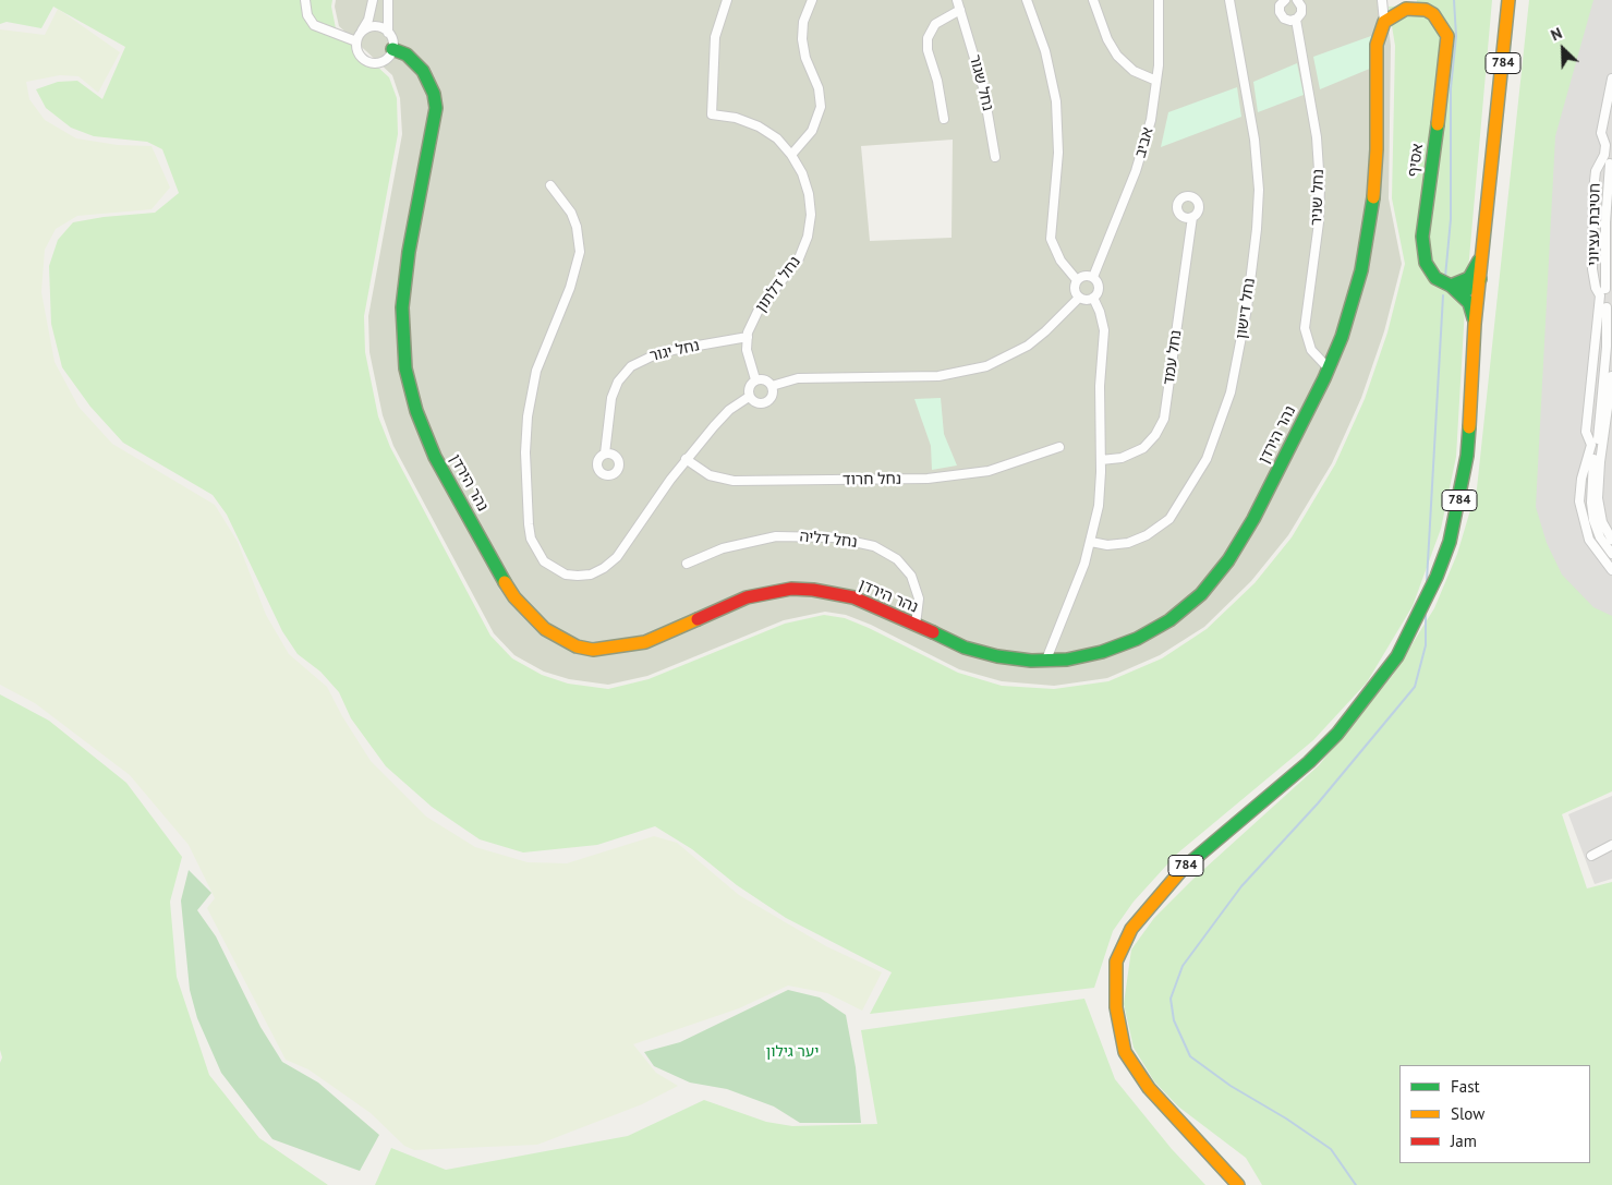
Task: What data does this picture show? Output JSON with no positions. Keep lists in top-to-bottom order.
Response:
{
  "streets": {
    "street": [
      "784",
      "נחל שגור",
      "אביב",
      "אסיף",
      "נחל שניר",
      "חטיבת עציוני",
      "נחל דלתון",
      "נחל דישון",
      "נחל יגור",
      "נחל עמד",
      "נהר הירדן",
      "נחל חרוד",
      "נחל דליה"
    ]
  },
  "crossings": [
    ["784", "אסיף"],
    ["אסיף", "נהר הירדן"],
    ["נחל שניר", "נהר הירדן"],
    ["נחל דלתון", "נחל יגור"],
    ["נהר הירדן", "נחל דליה"]
  ],
  "parks": ["יער גילון"],
  "legend": ["Fast", "Slow", "Jam"],
  "north": "top left"
}
